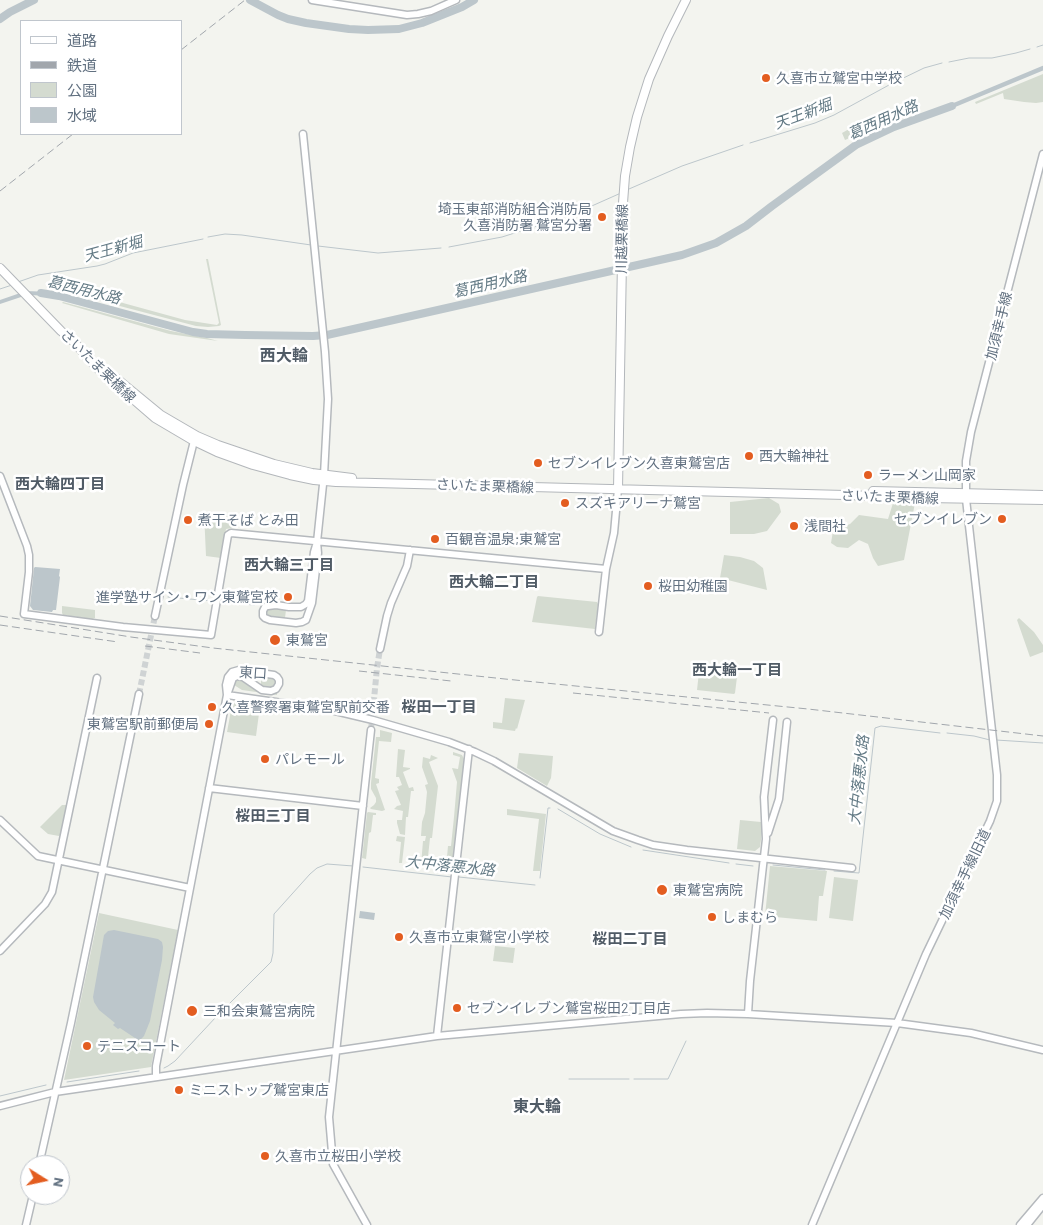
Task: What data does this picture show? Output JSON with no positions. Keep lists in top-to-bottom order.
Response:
{
  "streets": {
    "main road": ["川越栗橋線", "さいたま栗橋線"],
    "street": ["加須幸手線", "東口", "加須幸手線旧道"]
  },
  "crossings": [
    ["川越栗橋線", "さいたま栗橋線"],
    ["加須幸手線", "さいたま栗橋線"],
    ["加須幸手線", "加須幸手線旧道"],
    ["さいたま栗橋線", "加須幸手線旧道"]
  ],
  "districts": [
    "西大輪",
    "西大輪四丁目",
    "西大輪三丁目",
    "西大輪二丁目",
    "西大輪一丁目",
    "桜田一丁目",
    "桜田三丁目",
    "桜田二丁目",
    "東大輪"
  ],
  "water": ["天王新堀", "葛西用水路", "大中落悪水路"],
  "places": [
    "久喜市立鷲宮中学校",
    "埼玉東部消防組合消防局 久喜消防署 鷲宮分署",
    "西大輪神社",
    "セブンイレブン久喜東鷲宮店",
    "ラーメン山岡家",
    "スズキアリーナ鷲宮",
    "セブンイレブン",
    "煮干そば とみ田",
    "浅間社",
    "百観音温泉;東鷲宮",
    "桜田幼稚園",
    "進学塾サイン・ワン東鷲宮校",
    "東鷲宮",
    "久喜警察署東鷲宮駅前交番",
    "東鷲宮駅前郵便局",
    "パレモール",
    "東鷲宮病院",
    "しまむら",
    "久喜市立東鷲宮小学校",
    "セブンイレブン鷲宮桜田2丁目店",
    "三和会東鷲宮病院",
    "テニスコート",
    "ミニストップ鷲宮東店",
    "久喜市立桜田小学校"
  ],
  "legend": [
    "道路",
    "鉄道",
    "公園",
    "水域"
  ],
  "north": "right"
}
